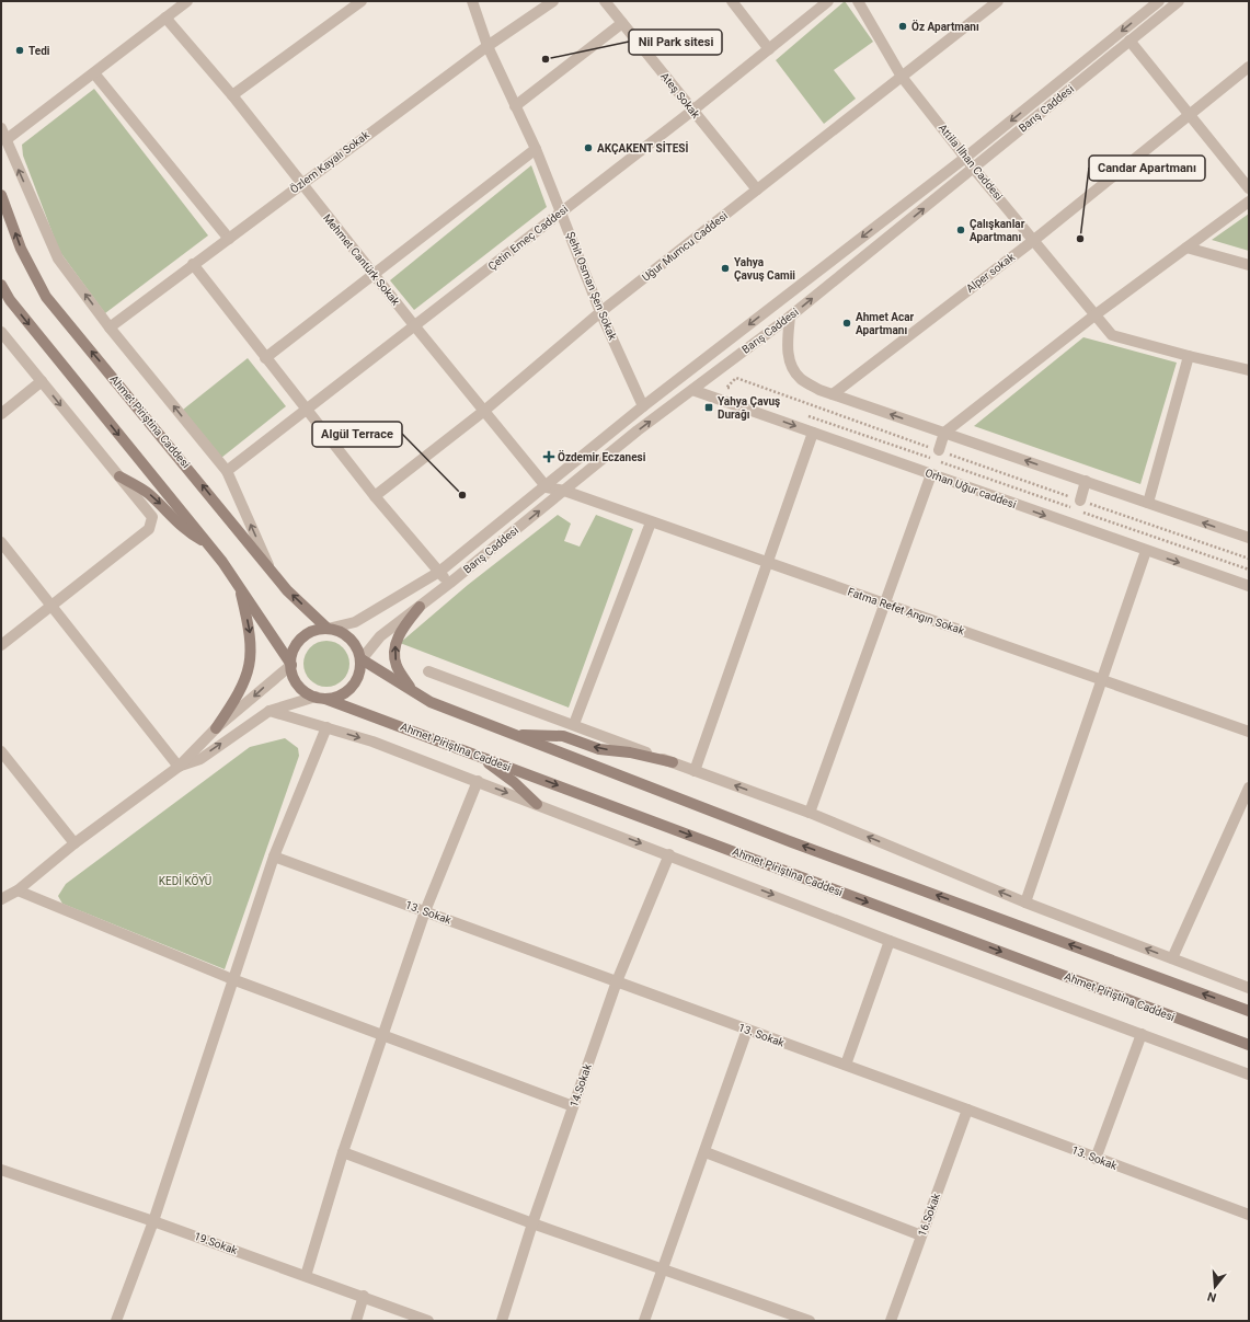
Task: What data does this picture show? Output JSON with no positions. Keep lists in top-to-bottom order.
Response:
{
  "streets": {
    "street": [
      "Ateş Sokak",
      "Barış Caddesi",
      "Özlem Kayalı Sokak",
      "Attila İlhan Caddesi",
      "Çetin Emeç Caddesi",
      "Uğur Mumcu Caddesi",
      "Mehmet Cantürk Sokak",
      "Alper sokak",
      "Şehit Osman Şen Sokak",
      "Ahmet Piriştina Caddesi",
      "Orhan Uğur caddesi",
      "Fatma Refet Angın Sokak",
      "13. Sokak",
      "14.Sokak",
      "16.Sokak",
      "19.Sokak"
    ]
  },
  "crossings": [
    ["Ateş Sokak", "Çetin Emeç Caddesi"],
    ["Ateş Sokak", "Uğur Mumcu Caddesi"],
    ["Barış Caddesi", "Attila İlhan Caddesi"],
    ["Barış Caddesi", "Mehmet Cantürk Sokak"],
    ["Barış Caddesi", "Şehit Osman Şen Sokak"],
    ["Barış Caddesi", "Ahmet Piriştina Caddesi"],
    ["Barış Caddesi", "Orhan Uğur caddesi"],
    ["Barış Caddesi", "Fatma Refet Angın Sokak"],
    ["Özlem Kayalı Sokak", "Mehmet Cantürk Sokak"],
    ["Özlem Kayalı Sokak", "Şehit Osman Şen Sokak"],
    ["Attila İlhan Caddesi", "Uğur Mumcu Caddesi"],
    ["Attila İlhan Caddesi", "Alper sokak"],
    ["Çetin Emeç Caddesi", "Mehmet Cantürk Sokak"],
    ["Çetin Emeç Caddesi", "Şehit Osman Şen Sokak"],
    ["Uğur Mumcu Caddesi", "Mehmet Cantürk Sokak"],
    ["Uğur Mumcu Caddesi", "Şehit Osman Şen Sokak"],
    ["13. Sokak", "14.Sokak"],
    ["13. Sokak", "16.Sokak"]
  ],
  "parks": ["KEDİ KÖYÜ"],
  "places": {
    "other": [
      "Öz Apartmanı",
      "Tedi",
      "Nil Park sitesi",
      "AKÇAKENT SİTESİ",
      "Çalışkanlar Apartmanı",
      "Candar Apartmanı",
      "Yahya Çavuş Camii",
      "Ahmet Acar Apartmanı",
      "Algül Terrace"
    ],
    "transit": ["Yahya Çavuş Durağı"],
    "health": ["Özdemir Eczanesi"]
  },
  "north": "bottom"
}
